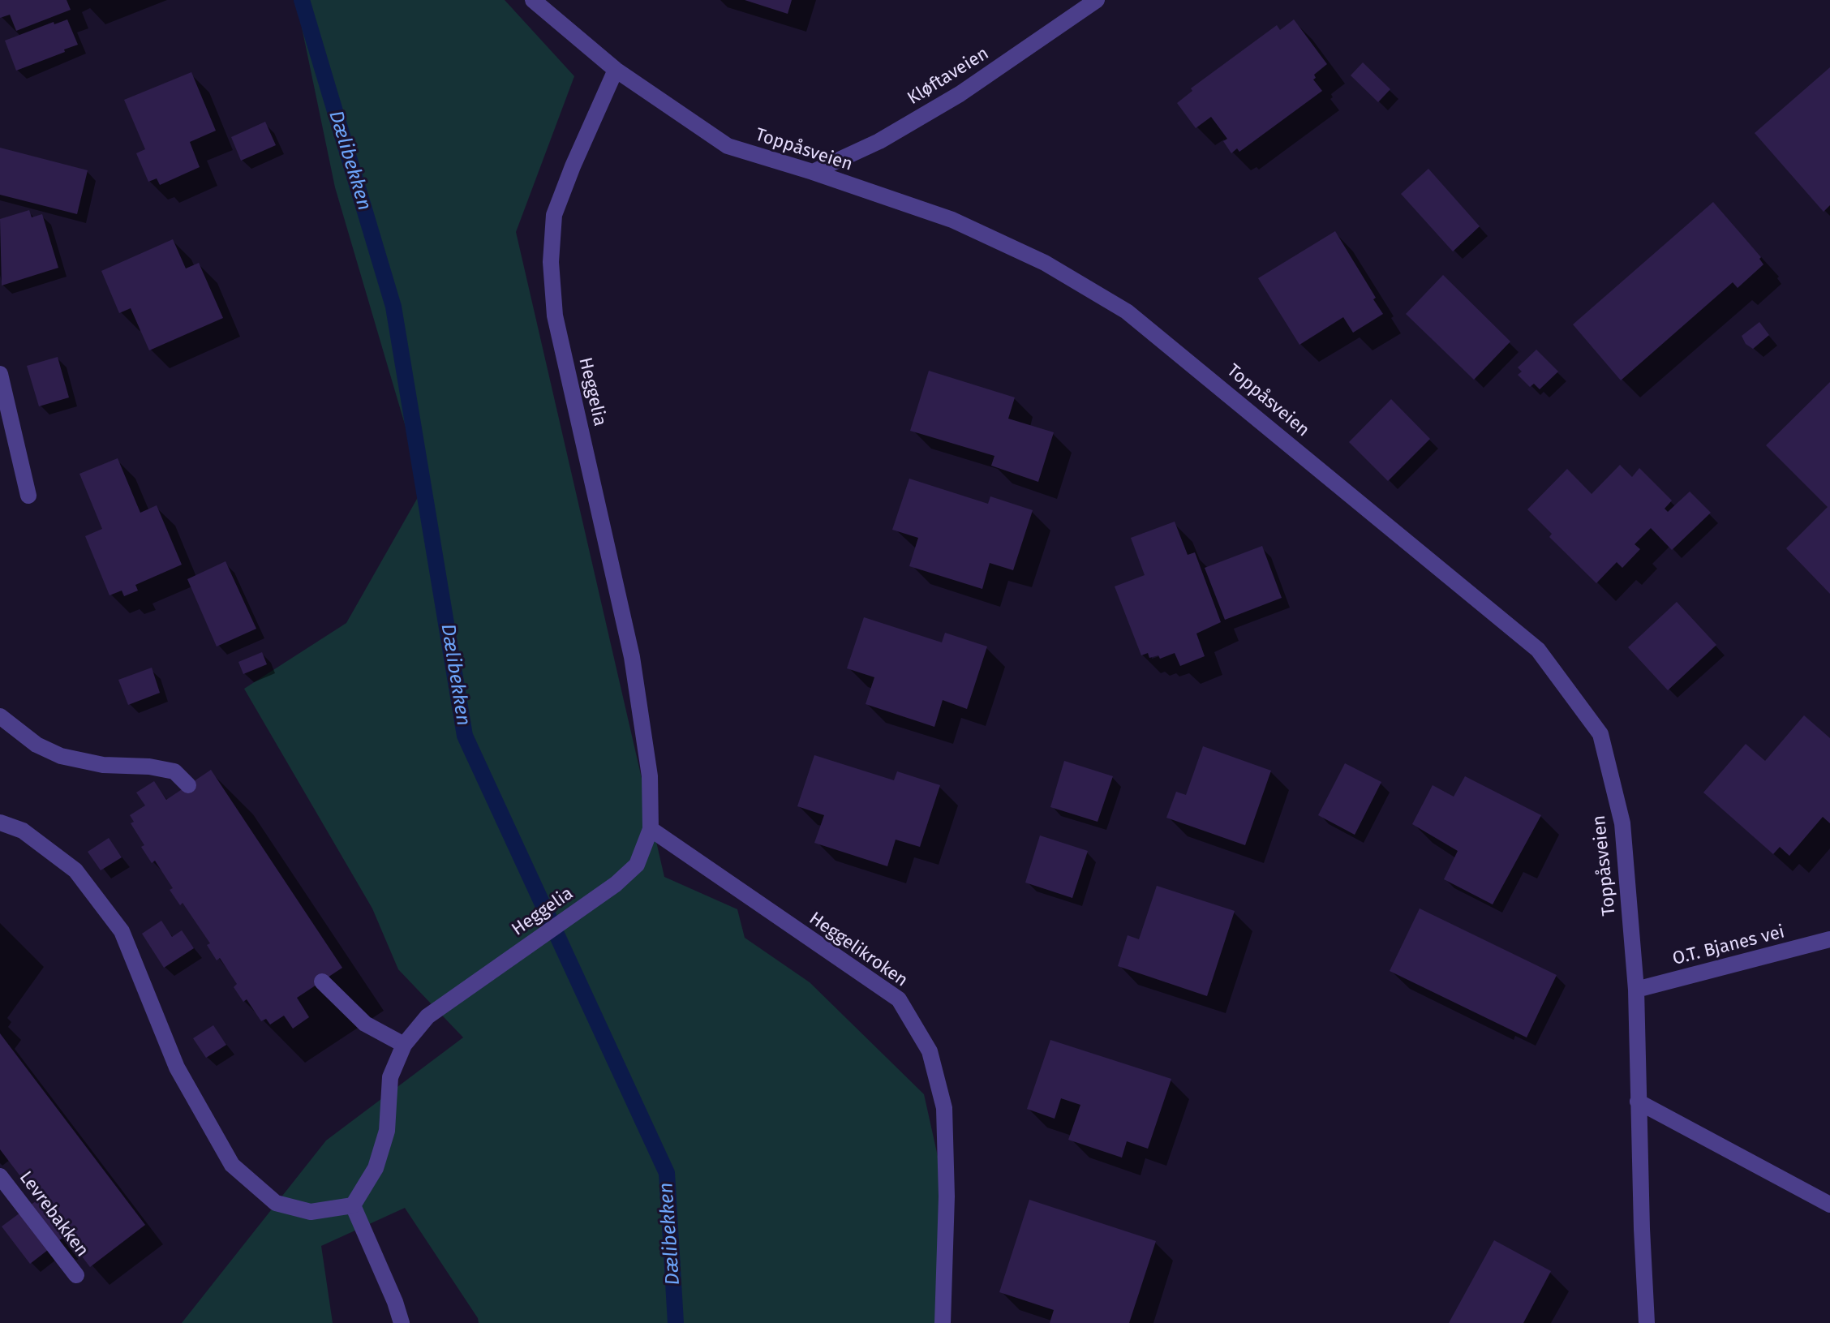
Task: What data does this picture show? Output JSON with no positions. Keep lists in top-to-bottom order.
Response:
{
  "streets": {
    "street": [
      "Kløftaveien",
      "Toppåsveien",
      "Heggelia",
      "O.T. Bjanes vei",
      "Heggelikroken",
      "Levrebakken"
    ]
  },
  "crossings": [
    ["Kløftaveien", "Toppåsveien"],
    ["Toppåsveien", "Heggelia"],
    ["Toppåsveien", "O.T. Bjanes vei"],
    ["Heggelia", "Heggelikroken"]
  ],
  "water": ["Dælibekken"]
}
